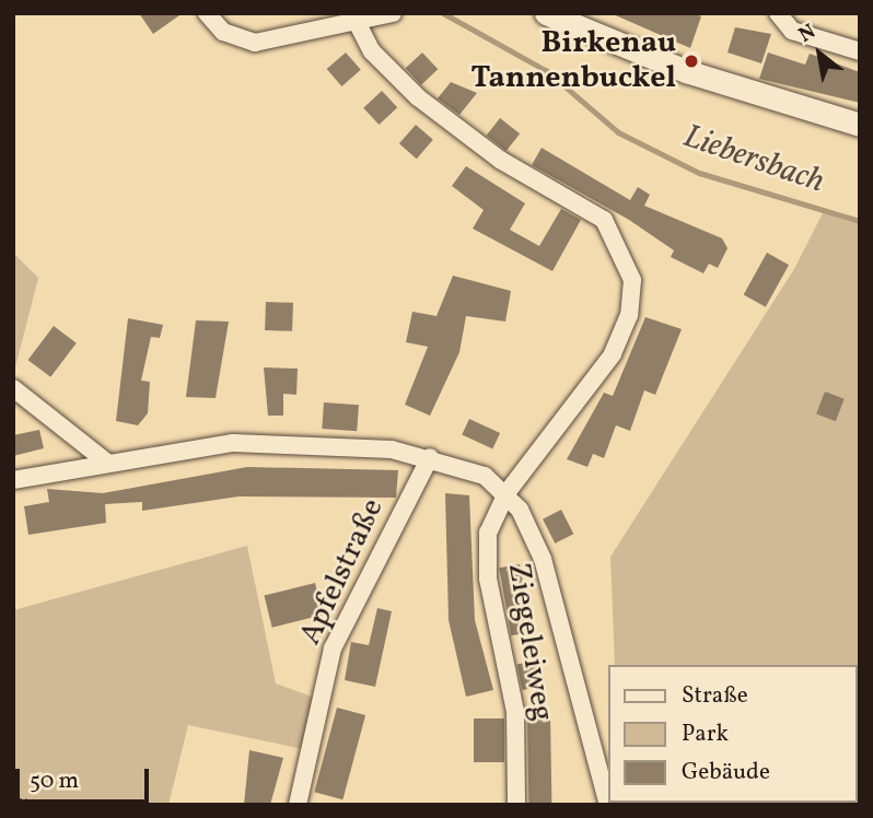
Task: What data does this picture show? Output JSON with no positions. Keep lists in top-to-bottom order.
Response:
{
  "streets": {
    "street": ["Apfelstraße", "Ziegeleiweg"]
  },
  "water": ["Liebersbach"],
  "places": ["Birkenau Tannenbuckel"],
  "legend": ["Straße", "Park", "Gebäude"],
  "scale_bar": "50 m",
  "north": "top left"
}
